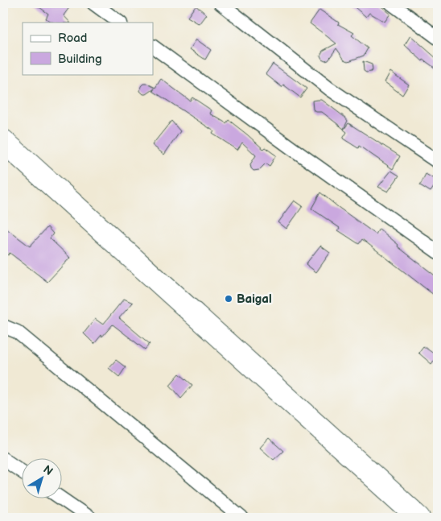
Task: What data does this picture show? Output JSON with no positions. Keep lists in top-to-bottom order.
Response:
{
  "places": ["Baigal"],
  "legend": ["Road", "Building"],
  "north": "top right"
}
